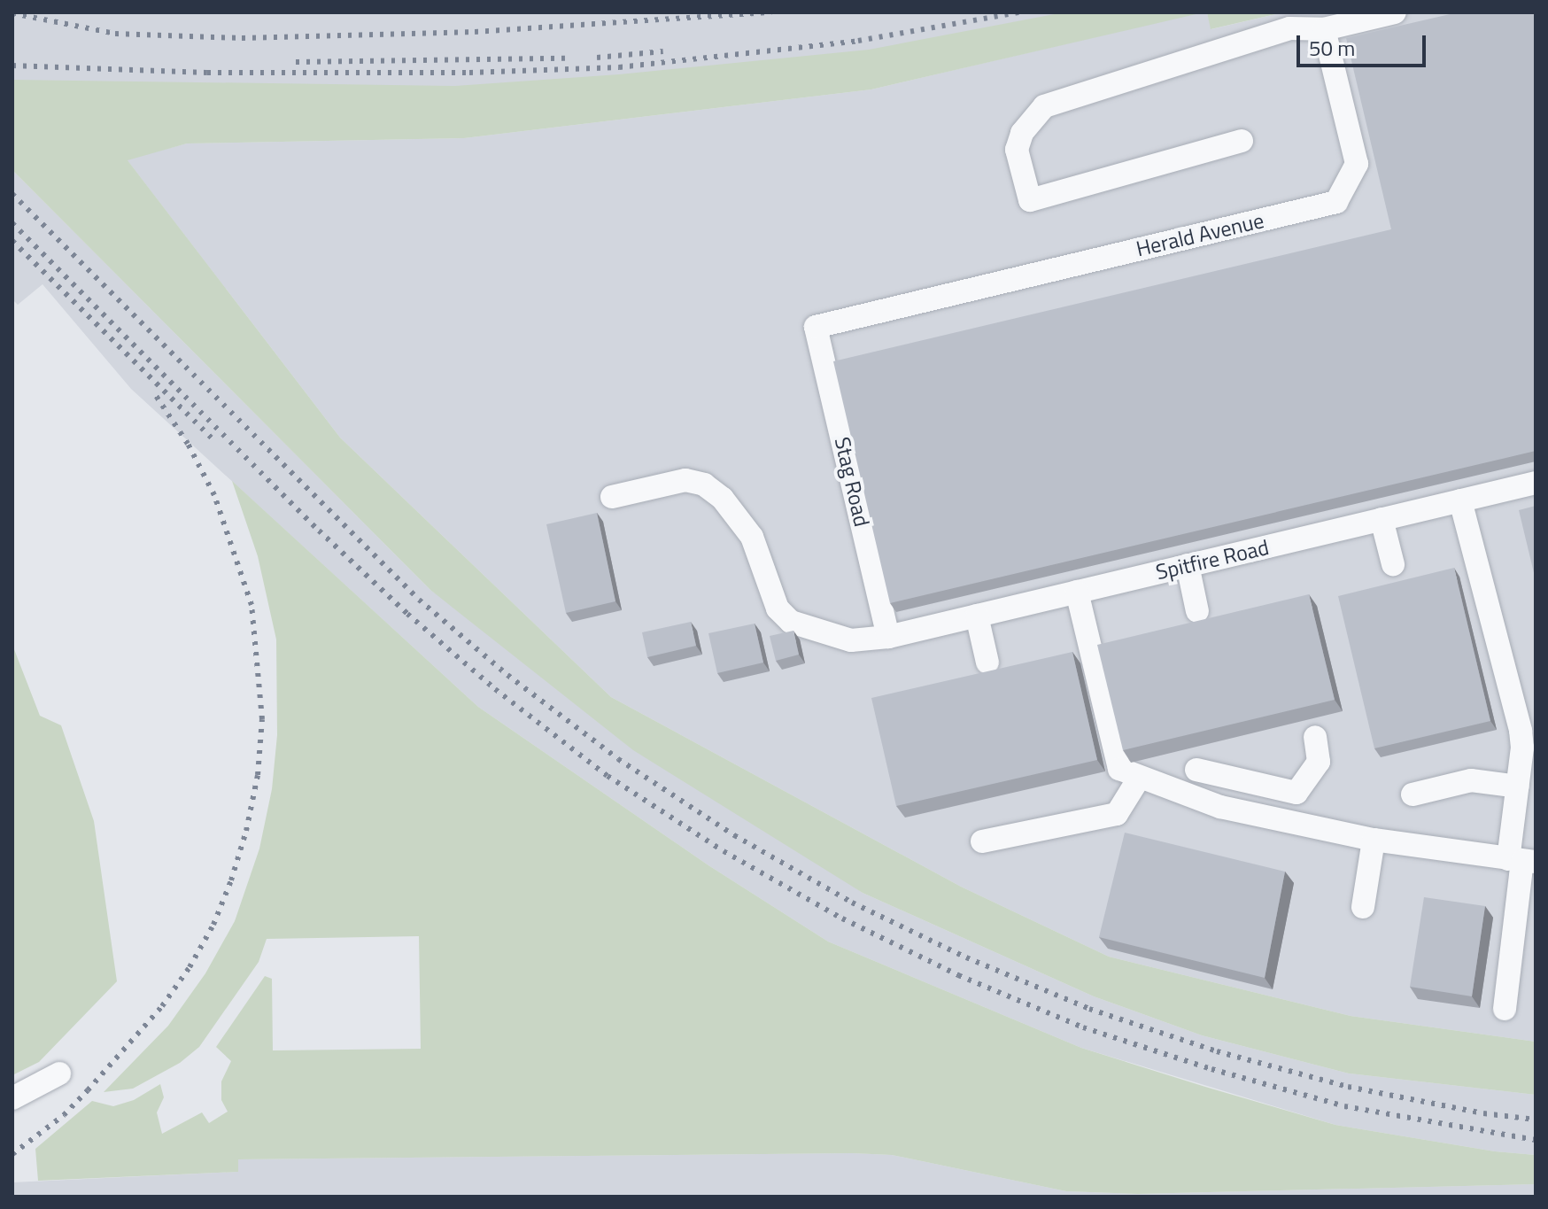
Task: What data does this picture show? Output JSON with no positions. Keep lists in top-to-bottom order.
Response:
{
  "streets": {
    "lane": ["Herald Avenue", "Stag Road", "Spitfire Road"]
  },
  "crossings": [
    ["Herald Avenue", "Stag Road"],
    ["Stag Road", "Spitfire Road"]
  ],
  "scale_bar": "50 m"
}
